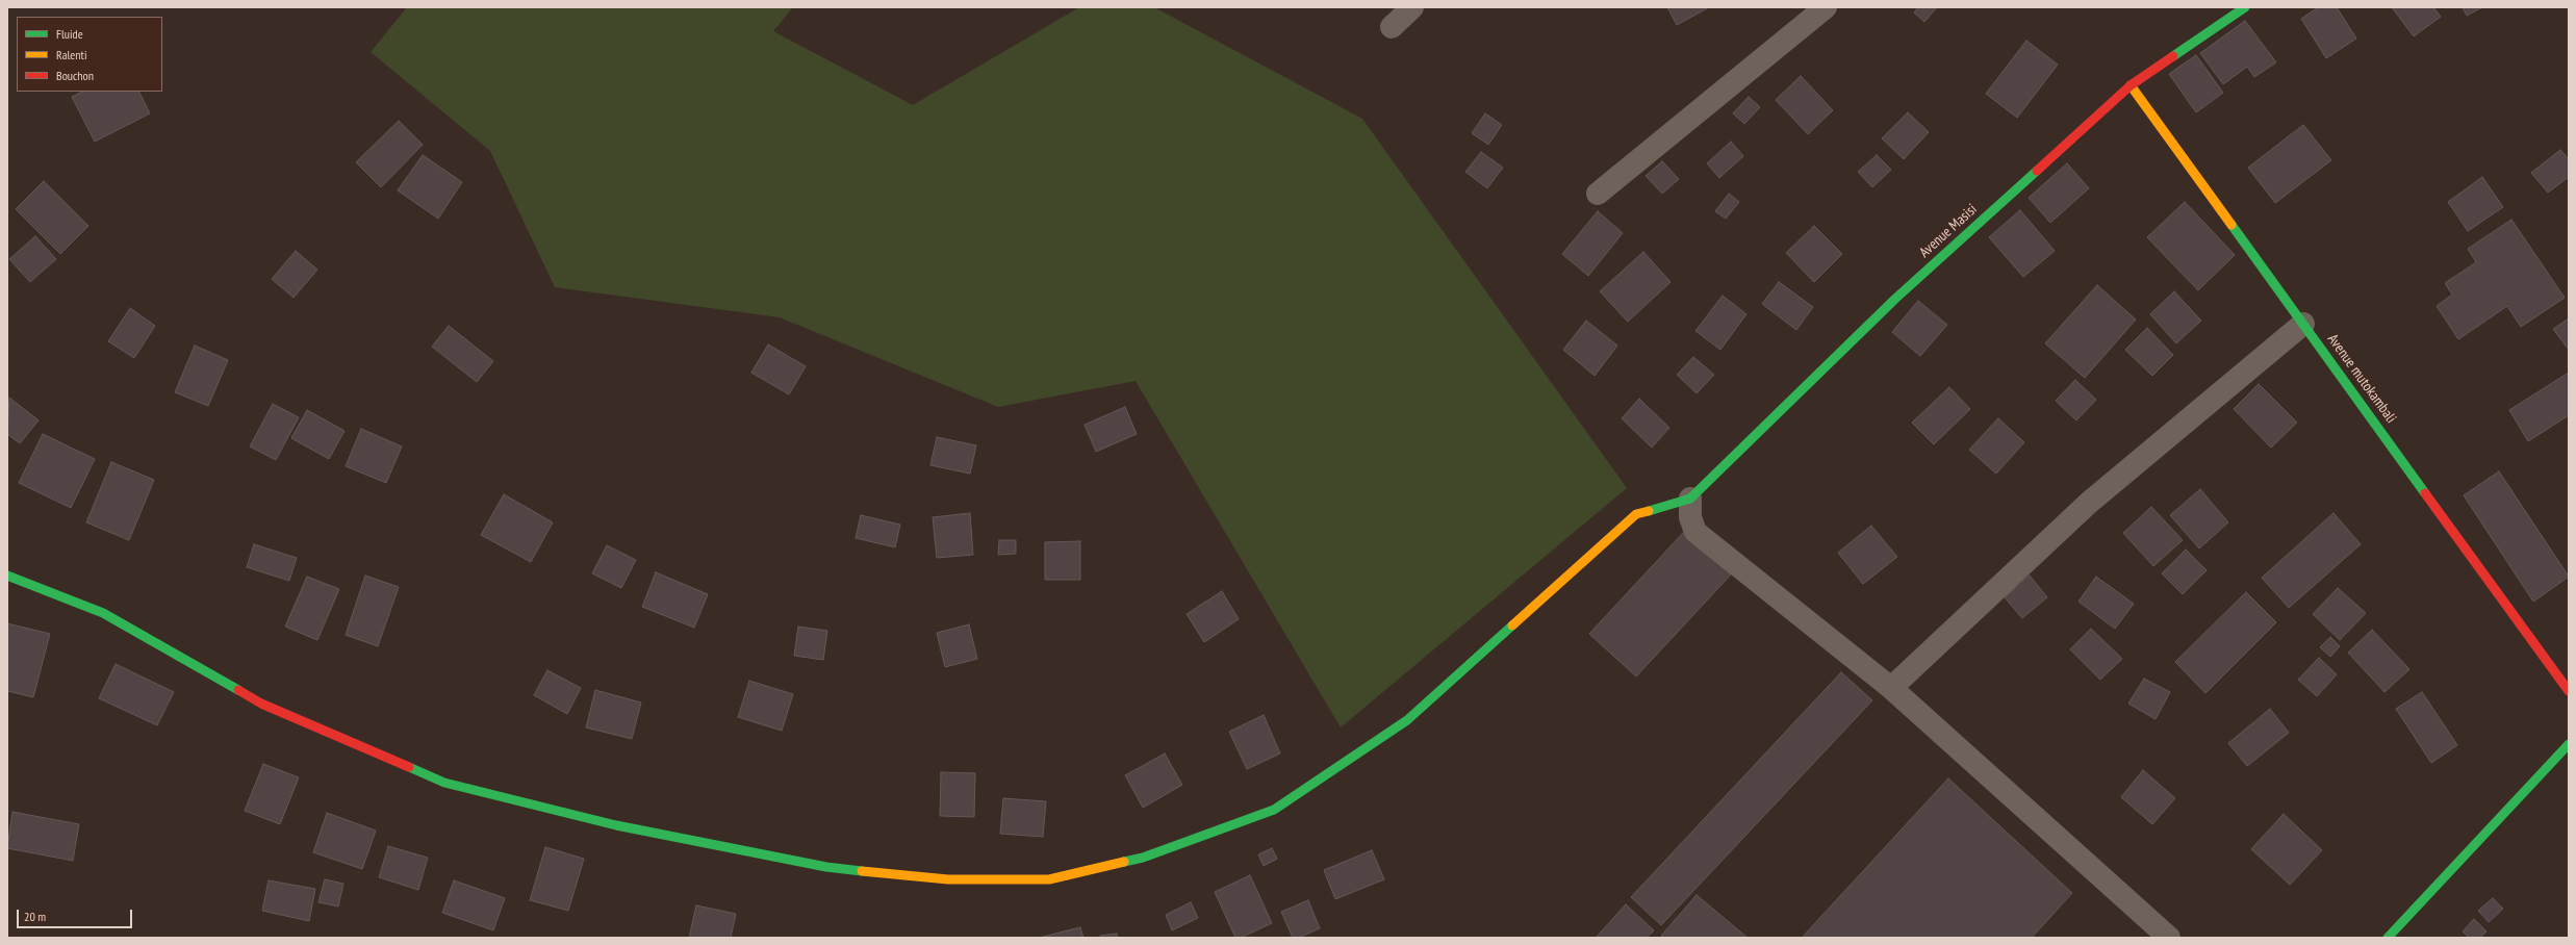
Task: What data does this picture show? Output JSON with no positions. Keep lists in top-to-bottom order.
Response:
{
  "streets": {
    "main road": ["Avenue Masisi", "Avenue mutokambali"]
  },
  "crossings": [
    ["Avenue Masisi", "Avenue mutokambali"]
  ],
  "legend": ["Fluide", "Ralenti", "Bouchon"],
  "scale_bar": "20 m"
}
